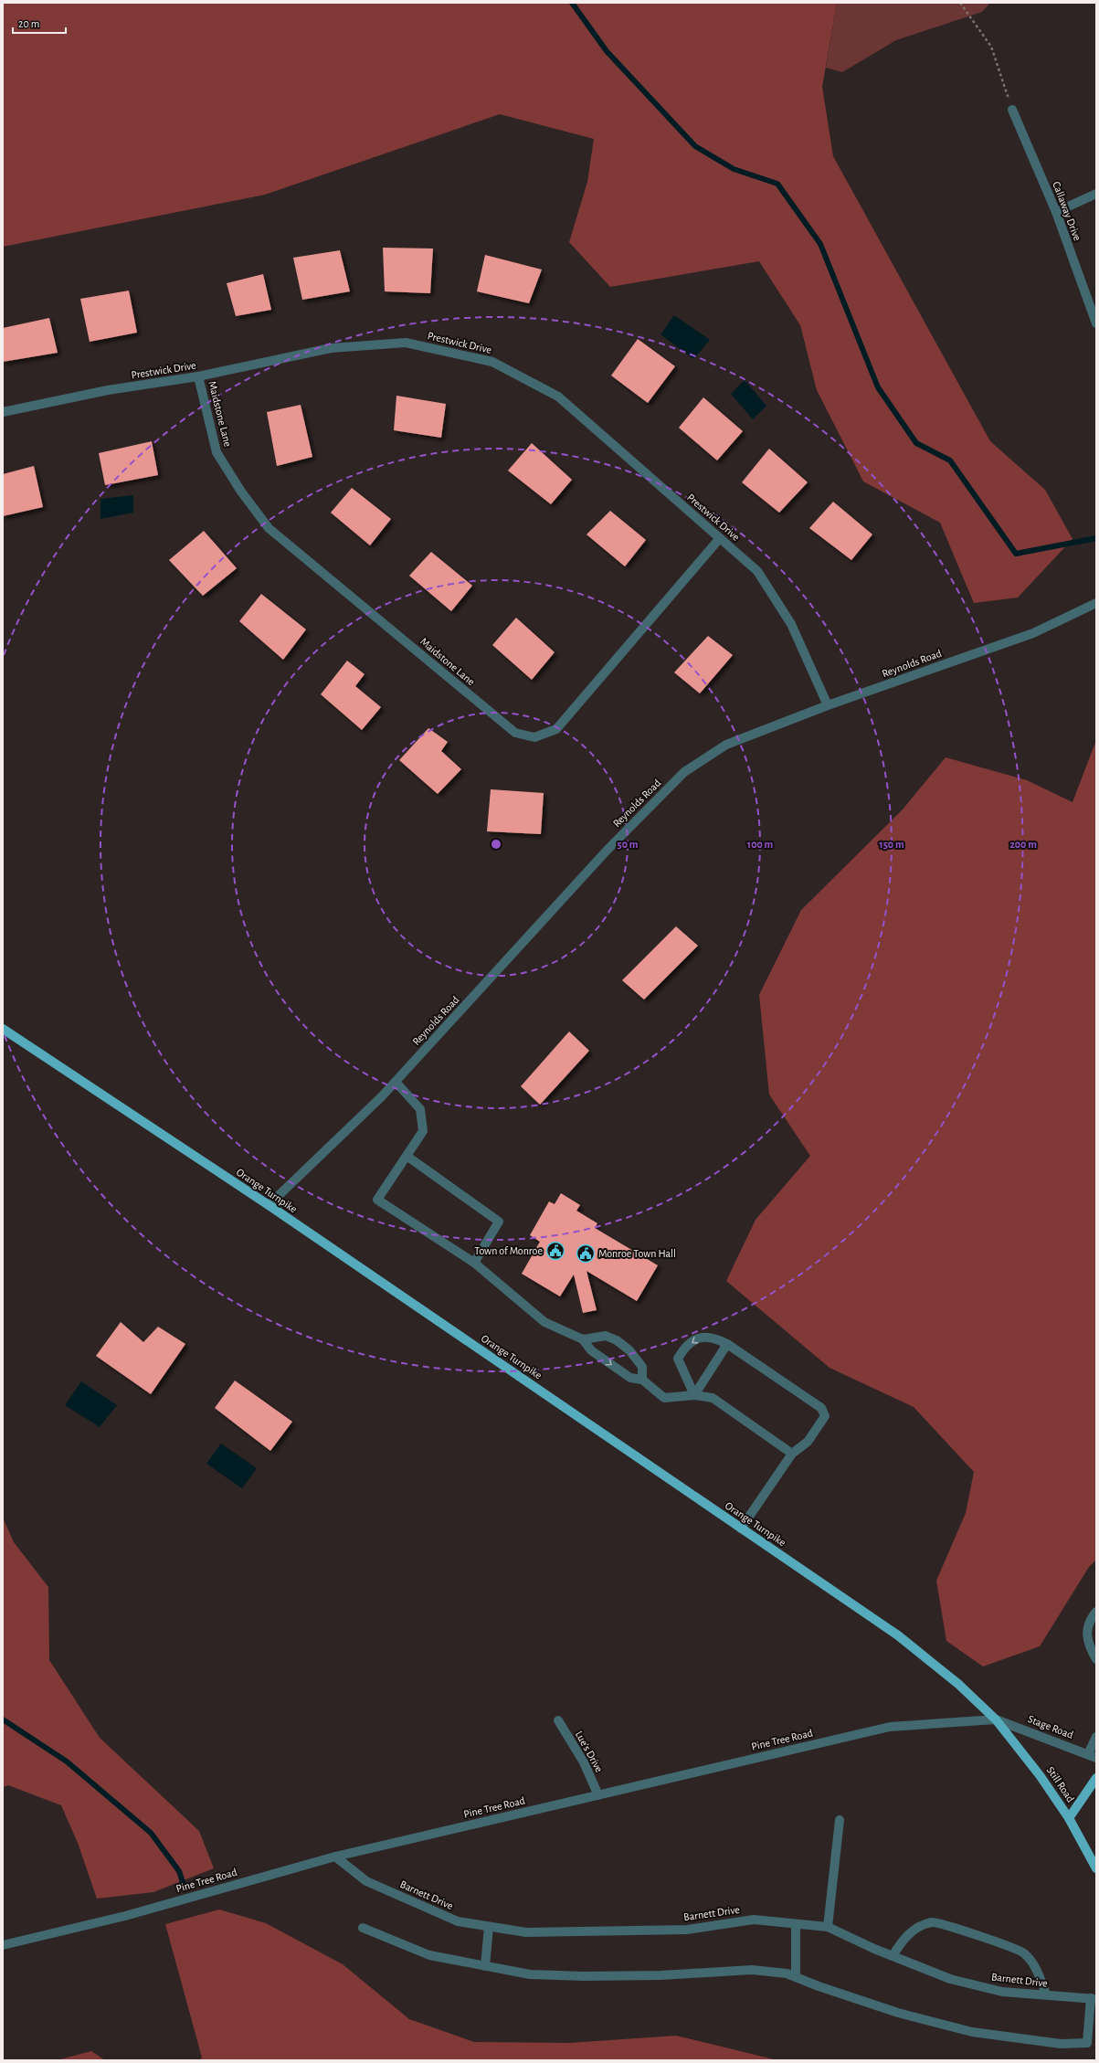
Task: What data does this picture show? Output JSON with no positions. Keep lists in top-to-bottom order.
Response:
{
  "streets": {
    "main road": ["Orange Turnpike", "Still Road"],
    "street": [
      "Callaway Drive",
      "Prestwick Drive",
      "Maidstone Lane",
      "Reynolds Road",
      "Stage Road",
      "Pine Tree Road",
      "Lue's Drive",
      "Barnett Drive"
    ]
  },
  "crossings": [
    ["Prestwick Drive", "Maidstone Lane"],
    ["Prestwick Drive", "Reynolds Road"],
    ["Reynolds Road", "Orange Turnpike"],
    ["Orange Turnpike", "Stage Road"],
    ["Orange Turnpike", "Pine Tree Road"],
    ["Orange Turnpike", "Still Road"],
    ["Stage Road", "Pine Tree Road"],
    ["Stage Road", "Still Road"],
    ["Pine Tree Road", "Lue's Drive"],
    ["Pine Tree Road", "Still Road"],
    ["Pine Tree Road", "Barnett Drive"]
  ],
  "places": {
    "public building": ["Town of Monroe", "Monroe Town Hall"]
  },
  "scale_bar": "20 m",
  "rings": [
    "50 m",
    "100 m",
    "150 m",
    "200 m"
  ]
}
